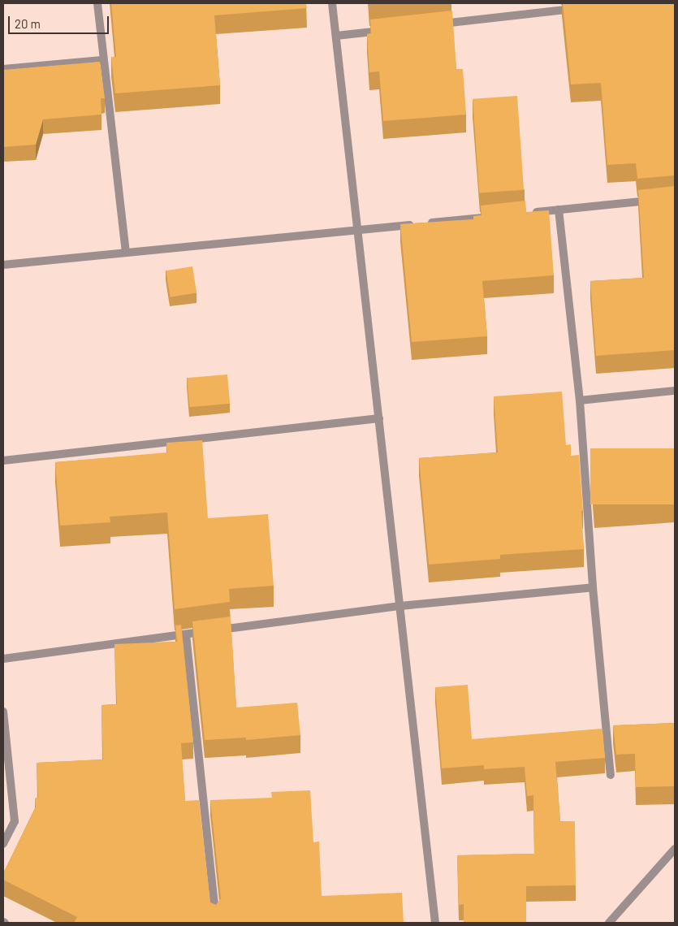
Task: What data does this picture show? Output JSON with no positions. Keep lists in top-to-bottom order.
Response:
{
  "scale_bar": "20 m"
}
